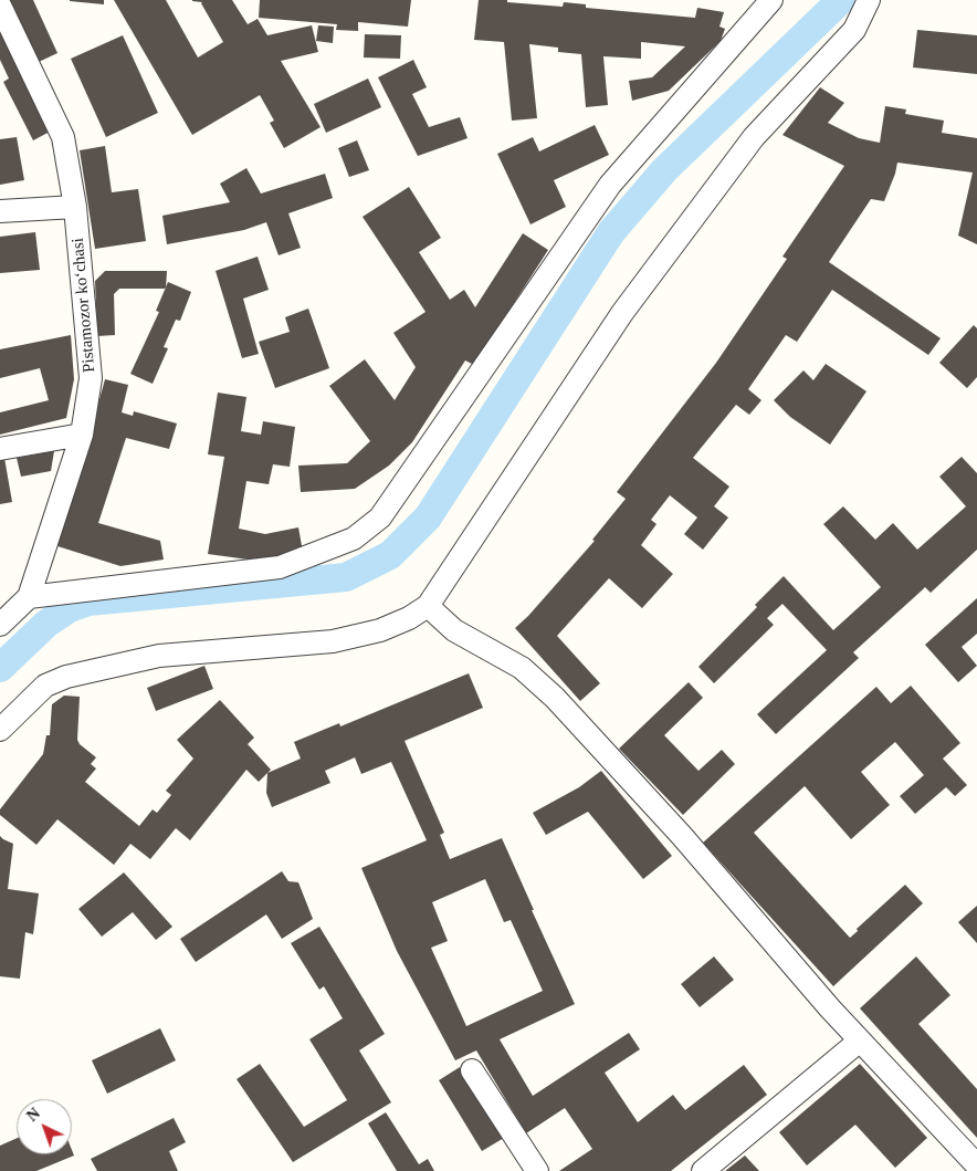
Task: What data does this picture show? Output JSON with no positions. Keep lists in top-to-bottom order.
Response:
{
  "streets": {
    "street": ["Pistamozor koʻchasi"]
  },
  "north": "top left"
}
